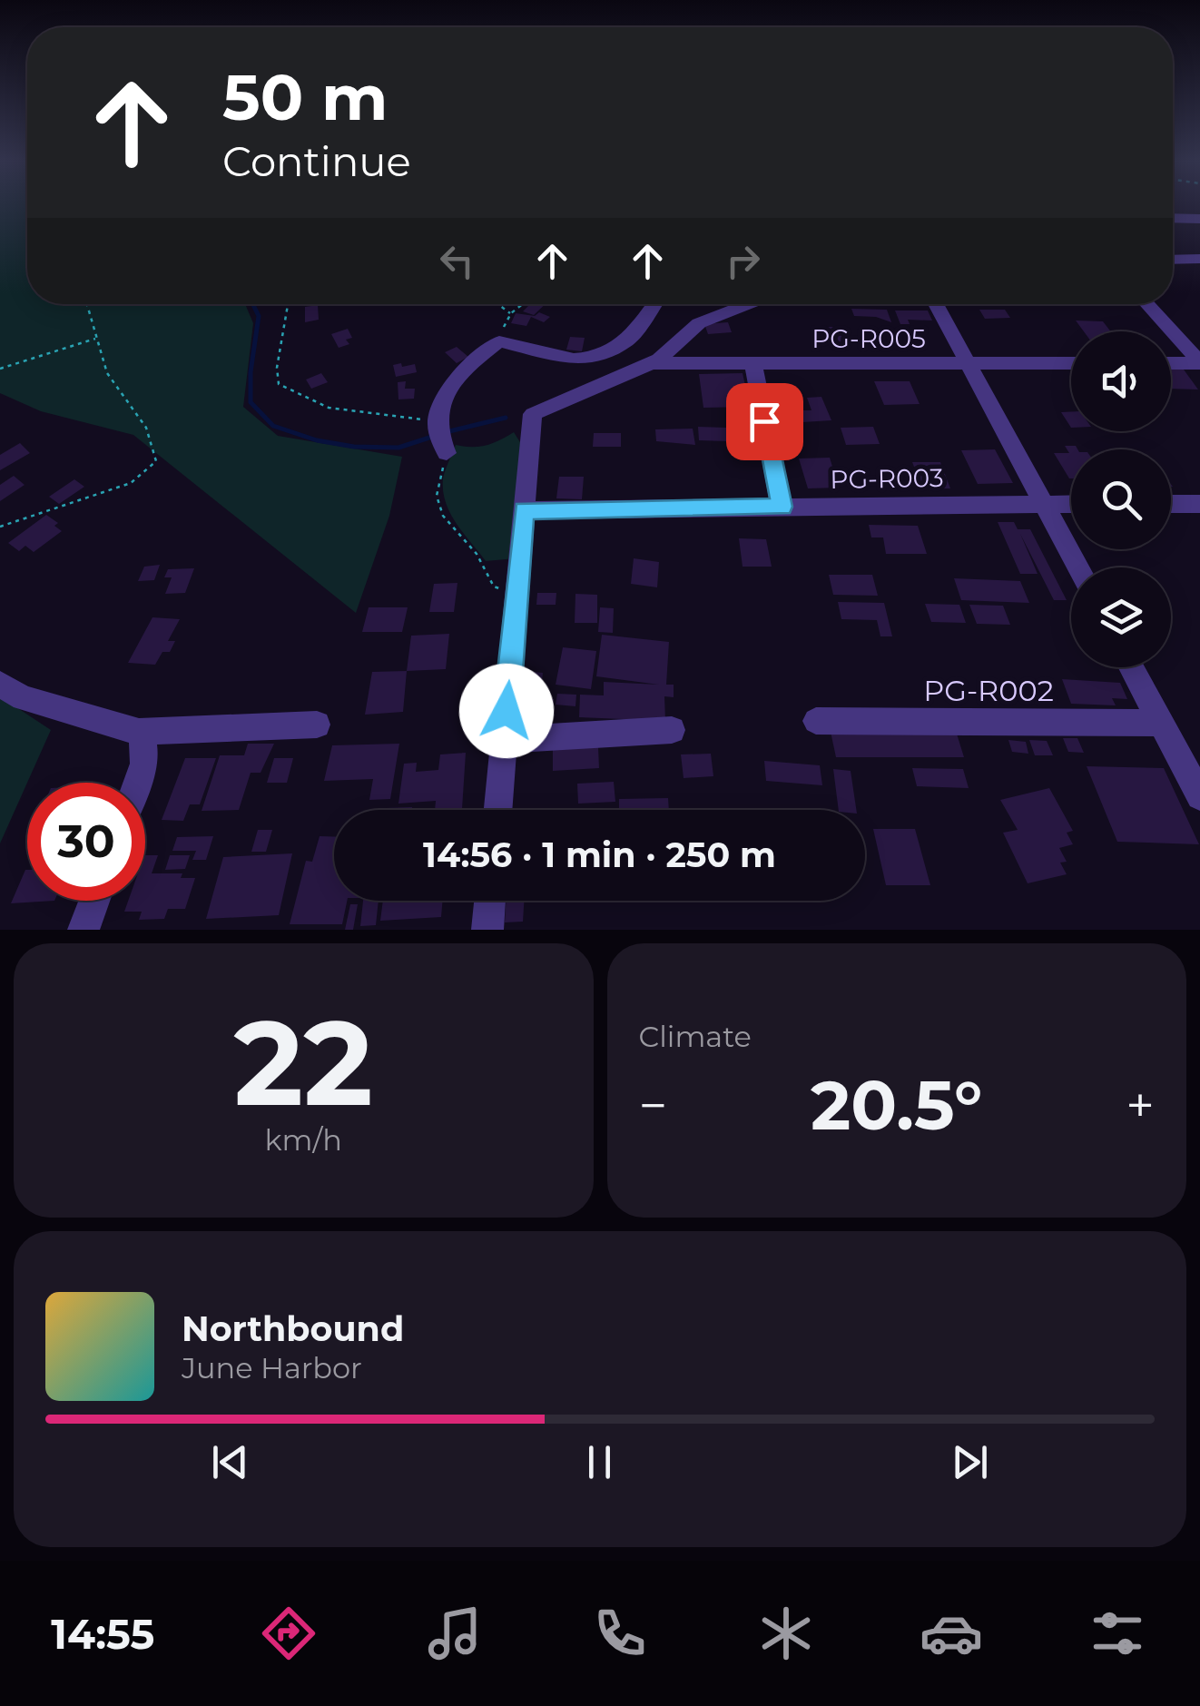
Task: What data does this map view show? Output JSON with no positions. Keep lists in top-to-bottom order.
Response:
{
  "streets": {
    "street": ["PG-R005", "PG-R003", "PG-R002"]
  },
  "page": {
    "turn": ["50 m", "Continue"],
    "limit": "30",
    "trip": "14:56 · 1 min · 250 m",
    "tile": [
      ["22", "km/h"],
      "Climate"
    ],
    "heat": ["−", "20.5°", "+"],
    "song": ["Northbound", "June Harbor"],
    "tabs": "14:55"
  }
}
